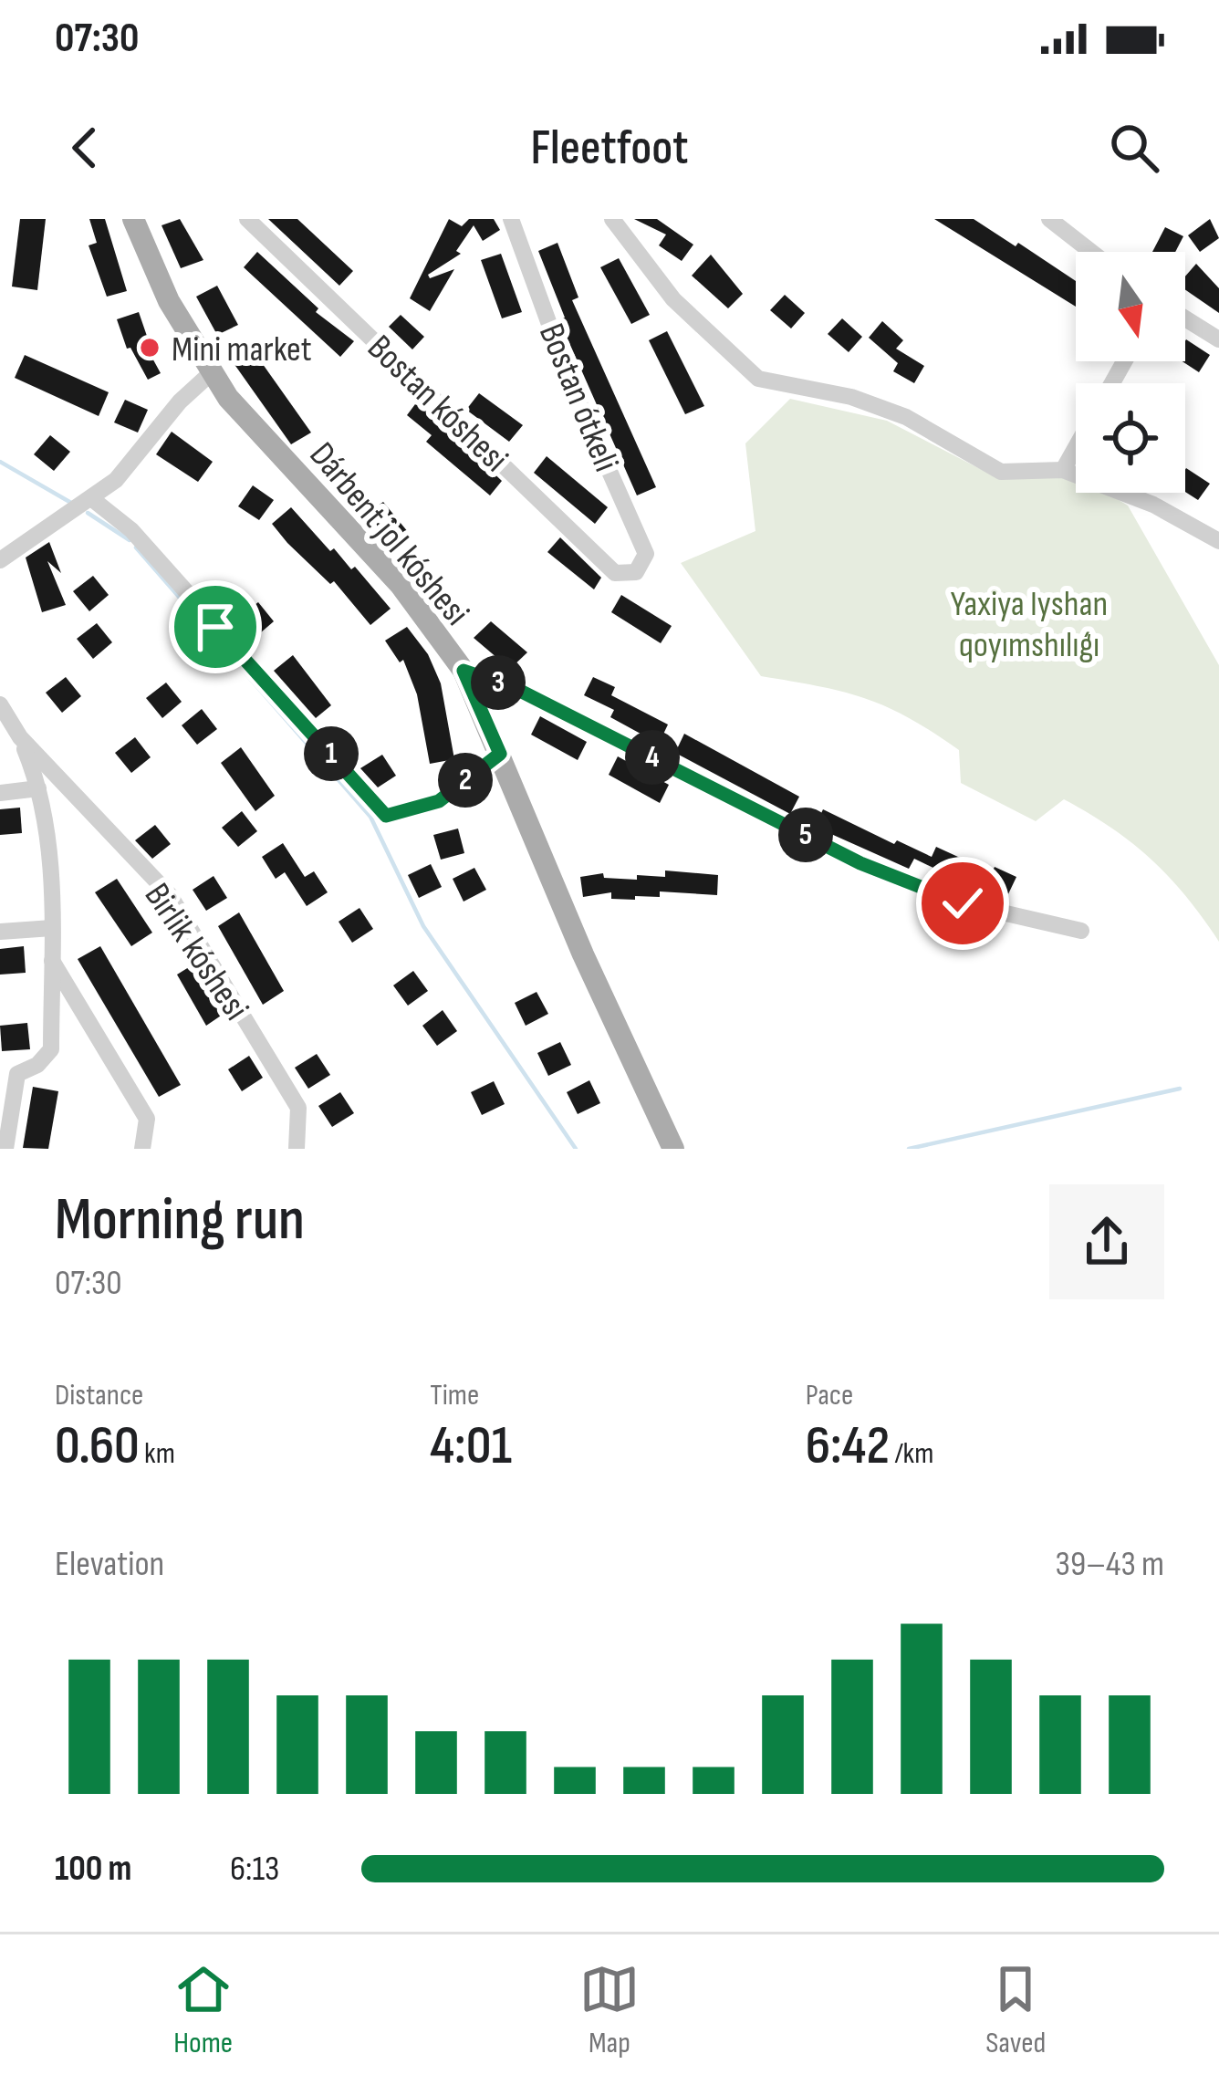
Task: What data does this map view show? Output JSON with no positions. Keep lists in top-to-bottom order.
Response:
{
  "streets": {
    "main road": ["Dárbent jol kóshesi"],
    "street": ["Bostan ótkeli", "Bostan kóshesi", "Birlik kóshesi"]
  },
  "crossings": [
    ["Bostan ótkeli", "Bostan kóshesi"]
  ],
  "parks": ["Yaxiya Iyshan qoyımshılıǵı"],
  "places": ["Mini market"],
  "north": "bottom",
  "page": {
    "status": "07:30",
    "header": "Fleetfoot",
    "pins": [
      "3",
      "1",
      "4",
      "2",
      "5"
    ],
    "heading": ["Morning run", "07:30"],
    "stats": [
      ["Distance", "0.60 km"],
      ["Time", "4:01"],
      ["Pace", "6:42 /km"]
    ],
    "chart": ["Elevation", "39–43 m"],
    "list": [
      {
        "name": "100 m",
        "note": "6:13"
      }
    ],
    "tabs": ["Home", "Map", "Saved"]
  }
}
